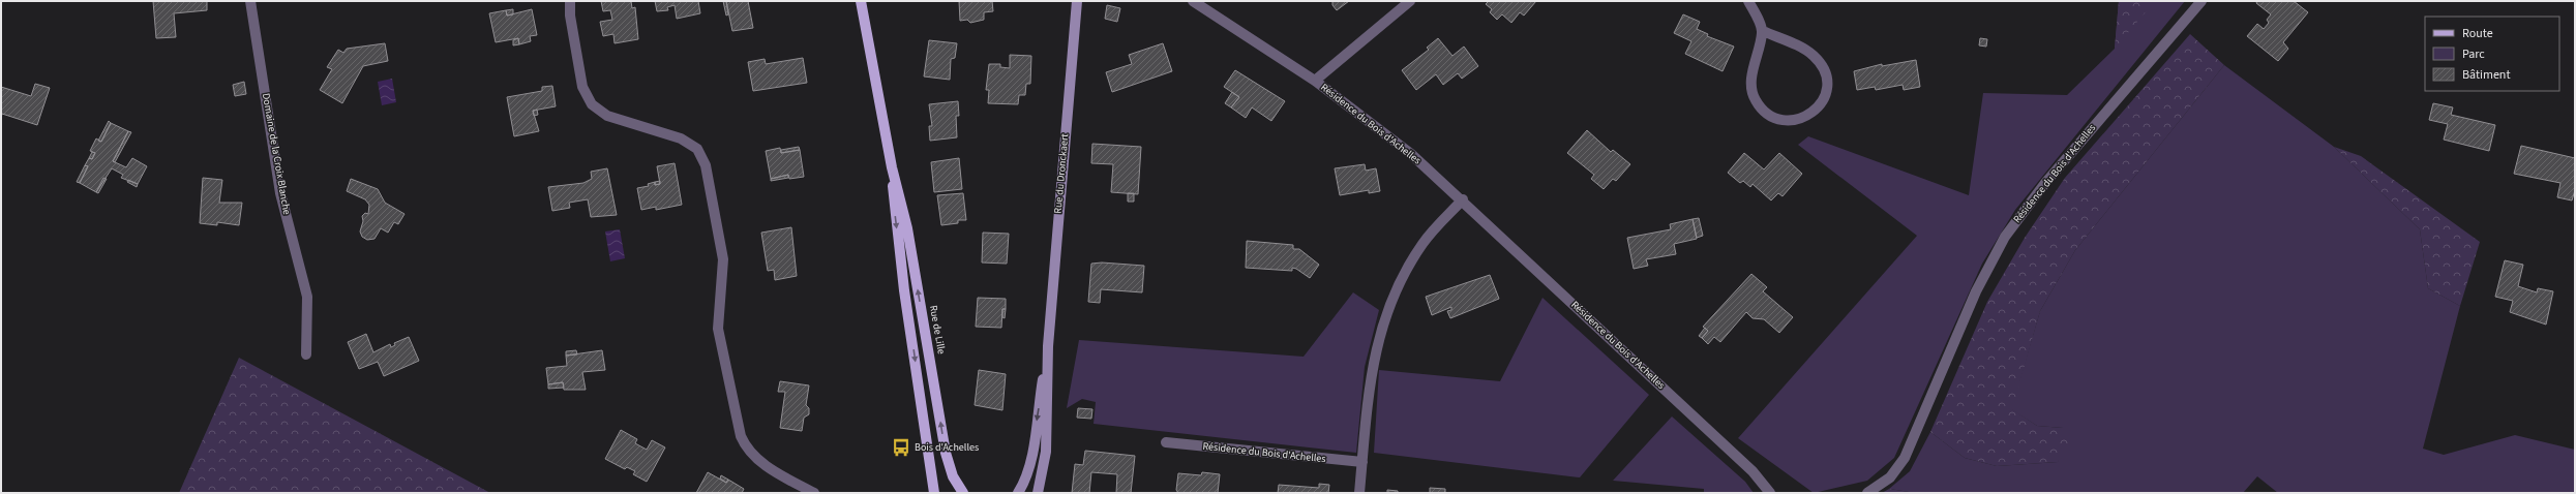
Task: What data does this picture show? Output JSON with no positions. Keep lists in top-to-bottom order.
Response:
{
  "streets": {
    "main road": ["Rue du Dronckaert", "Rue de Lille"],
    "street": ["Résidence du Bois d'Achelles", "Domaine de la Croix Blanche"]
  },
  "places": {
    "bus stop": ["Bois d'Achelles"]
  },
  "legend": ["Route", "Parc", "Bâtiment"]
}
